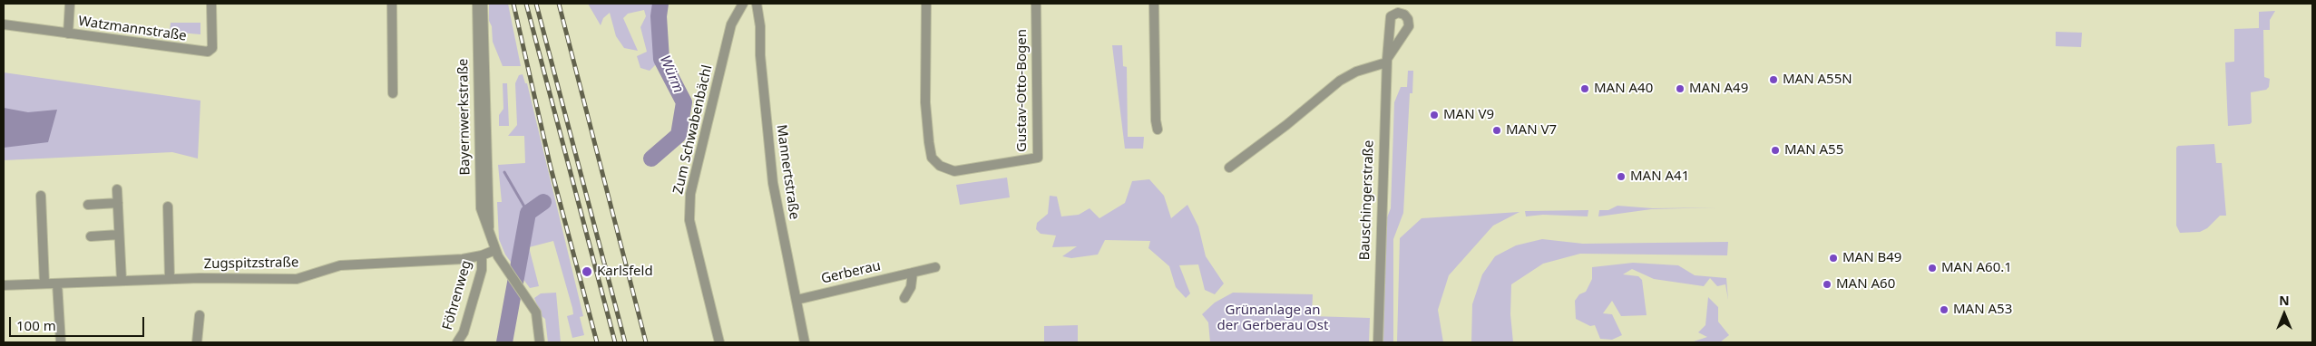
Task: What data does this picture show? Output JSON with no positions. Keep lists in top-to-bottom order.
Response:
{
  "streets": {
    "street": [
      "Watzmannstraße",
      "Gustav-Otto-Bogen",
      "Bayernwerkstraße",
      "Zum Schwabenbächl",
      "Mannertstraße",
      "Bauschingerstraße",
      "Zugspitzstraße",
      "Gerberau",
      "Föhrenweg"
    ]
  },
  "crossings": [
    ["Bayernwerkstraße", "Zugspitzstraße"],
    ["Mannertstraße", "Gerberau"],
    ["Zugspitzstraße", "Föhrenweg"]
  ],
  "water": ["Würm"],
  "parks": ["Grünanlage an der Gerberau Ost"],
  "places": [
    "MAN A55N",
    "MAN A40",
    "MAN A49",
    "MAN V9",
    "MAN V7",
    "MAN A55",
    "MAN A41",
    "MAN B49",
    "MAN A60.1",
    "Karlsfeld",
    "MAN A60",
    "MAN A53"
  ],
  "scale_bar": "100 m",
  "north": "top"
}
